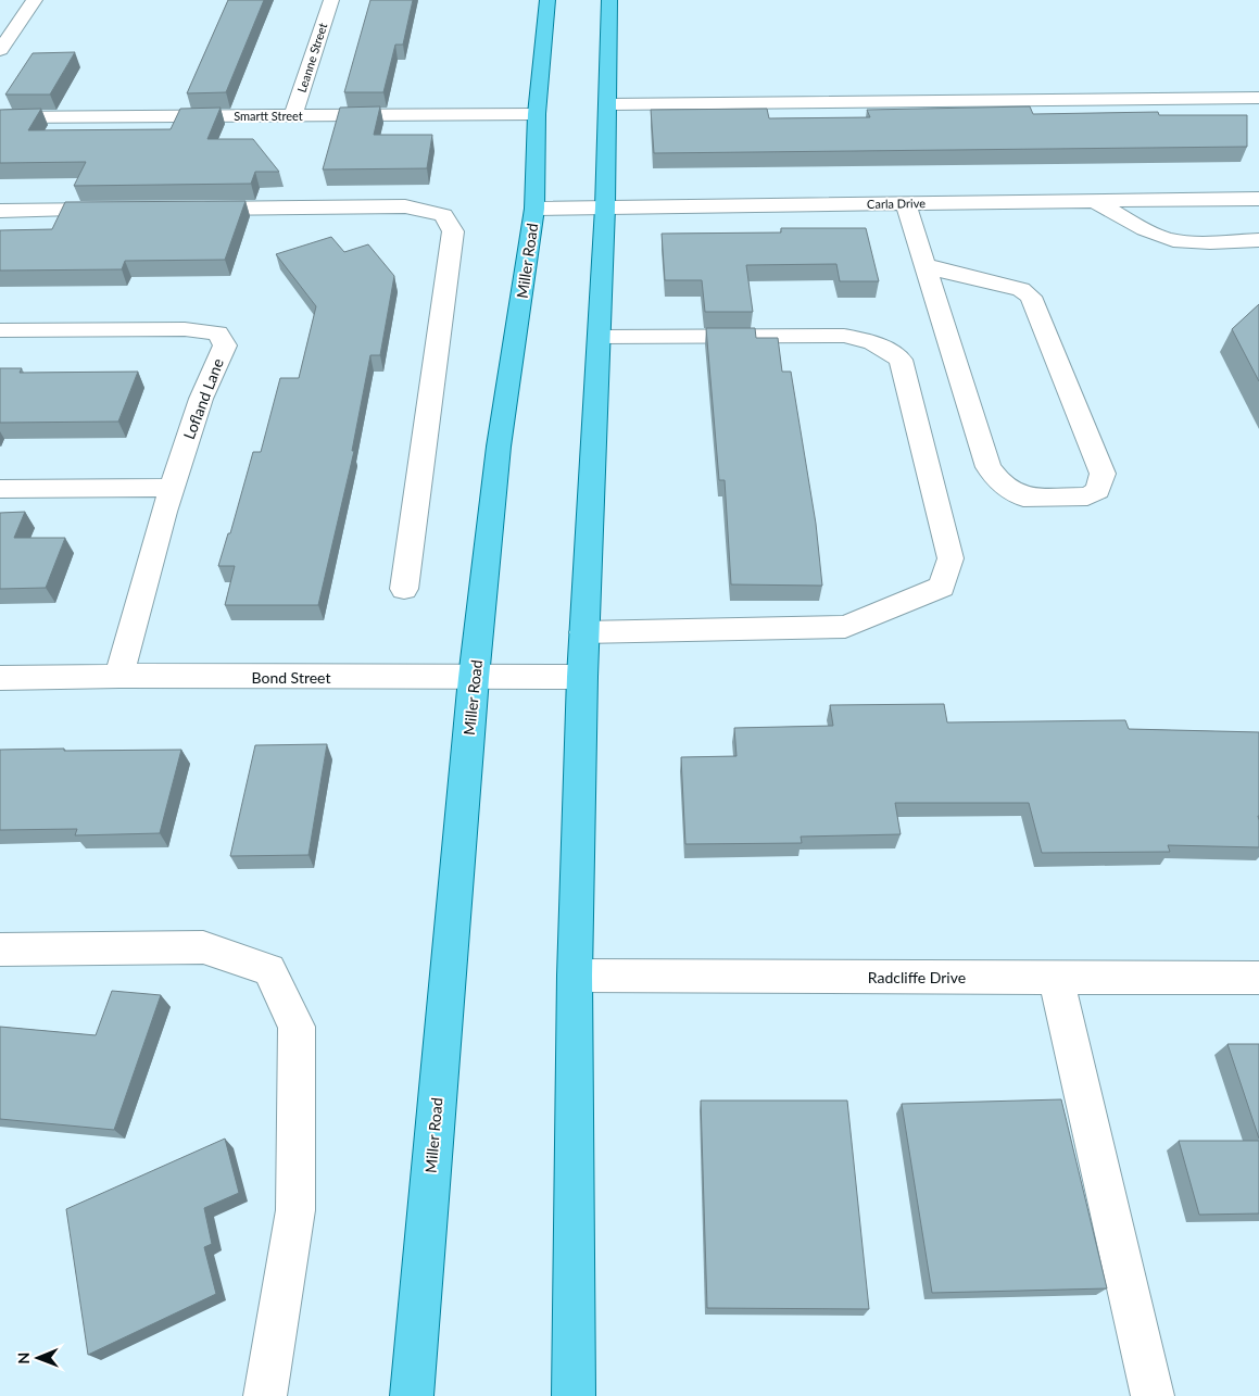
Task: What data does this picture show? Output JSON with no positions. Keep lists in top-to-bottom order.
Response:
{
  "streets": {
    "main road": ["Miller Road"],
    "street": [
      "Leanne Street",
      "Smartt Street",
      "Carla Drive",
      "Lofland Lane",
      "Bond Street",
      "Radcliffe Drive"
    ]
  },
  "crossings": [
    ["Leanne Street", "Smartt Street"],
    ["Smartt Street", "Miller Road"],
    ["Carla Drive", "Miller Road"],
    ["Miller Road", "Bond Street"],
    ["Lofland Lane", "Bond Street"]
  ],
  "north": "left"
}
